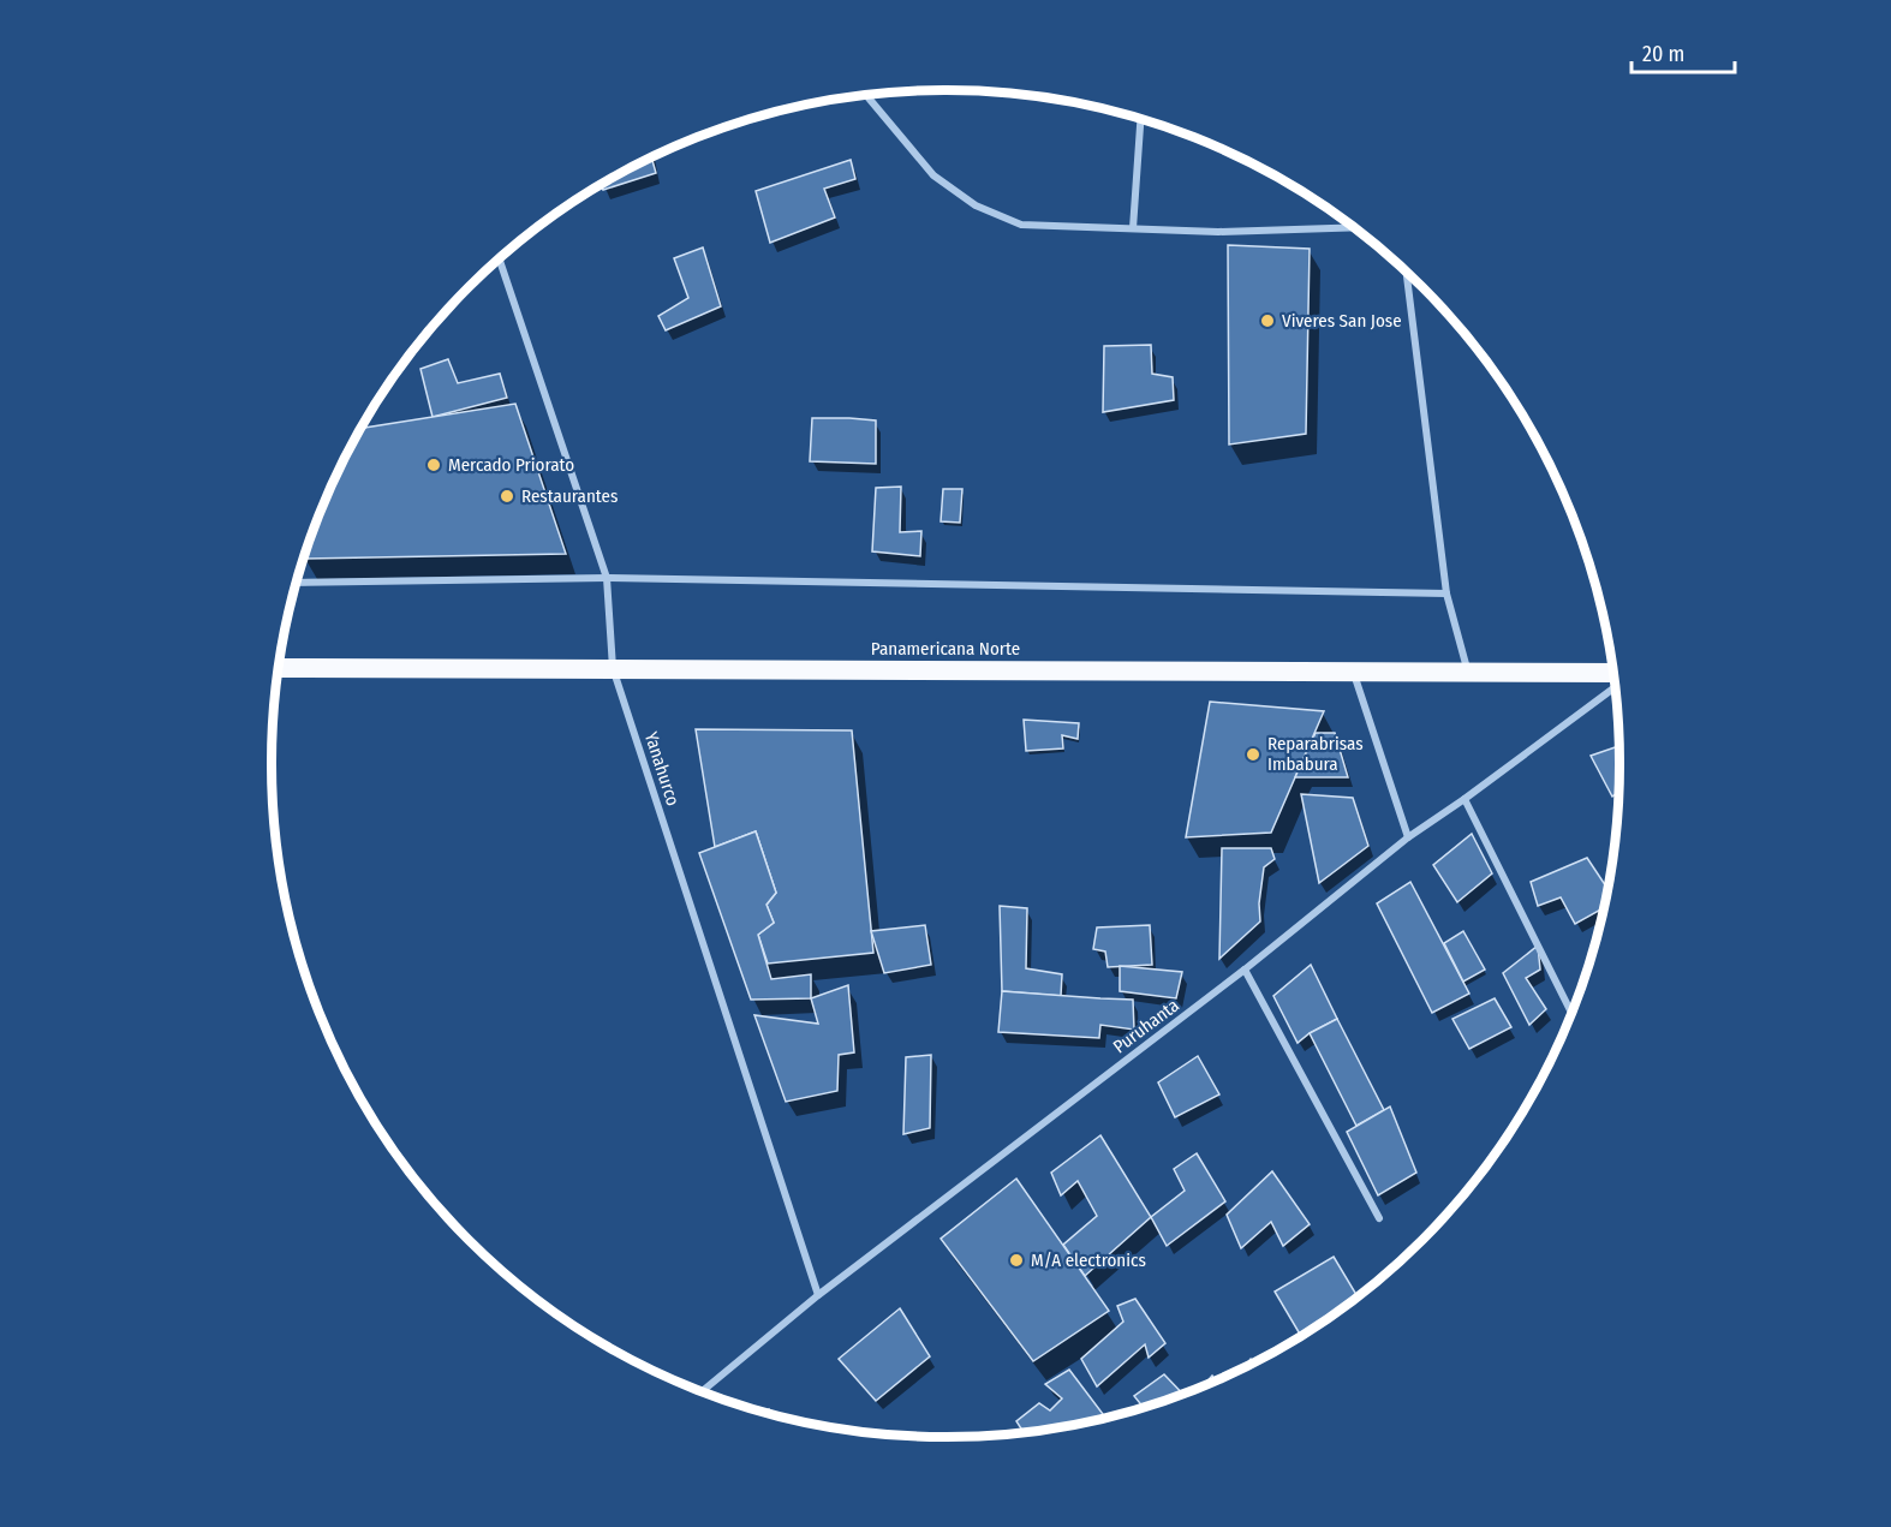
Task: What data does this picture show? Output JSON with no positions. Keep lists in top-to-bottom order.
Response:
{
  "streets": {
    "highway": ["Panamericana Norte"],
    "street": ["Yanahurco", "Puruhanta"]
  },
  "crossings": [
    ["Panamericana Norte", "Yanahurco"],
    ["Yanahurco", "Puruhanta"]
  ],
  "places": [
    "Viveres San Jose",
    "Mercado Priorato",
    "Restaurantes",
    "Reparabrisas Imbabura",
    "M/A electronics"
  ],
  "scale_bar": "20 m"
}
